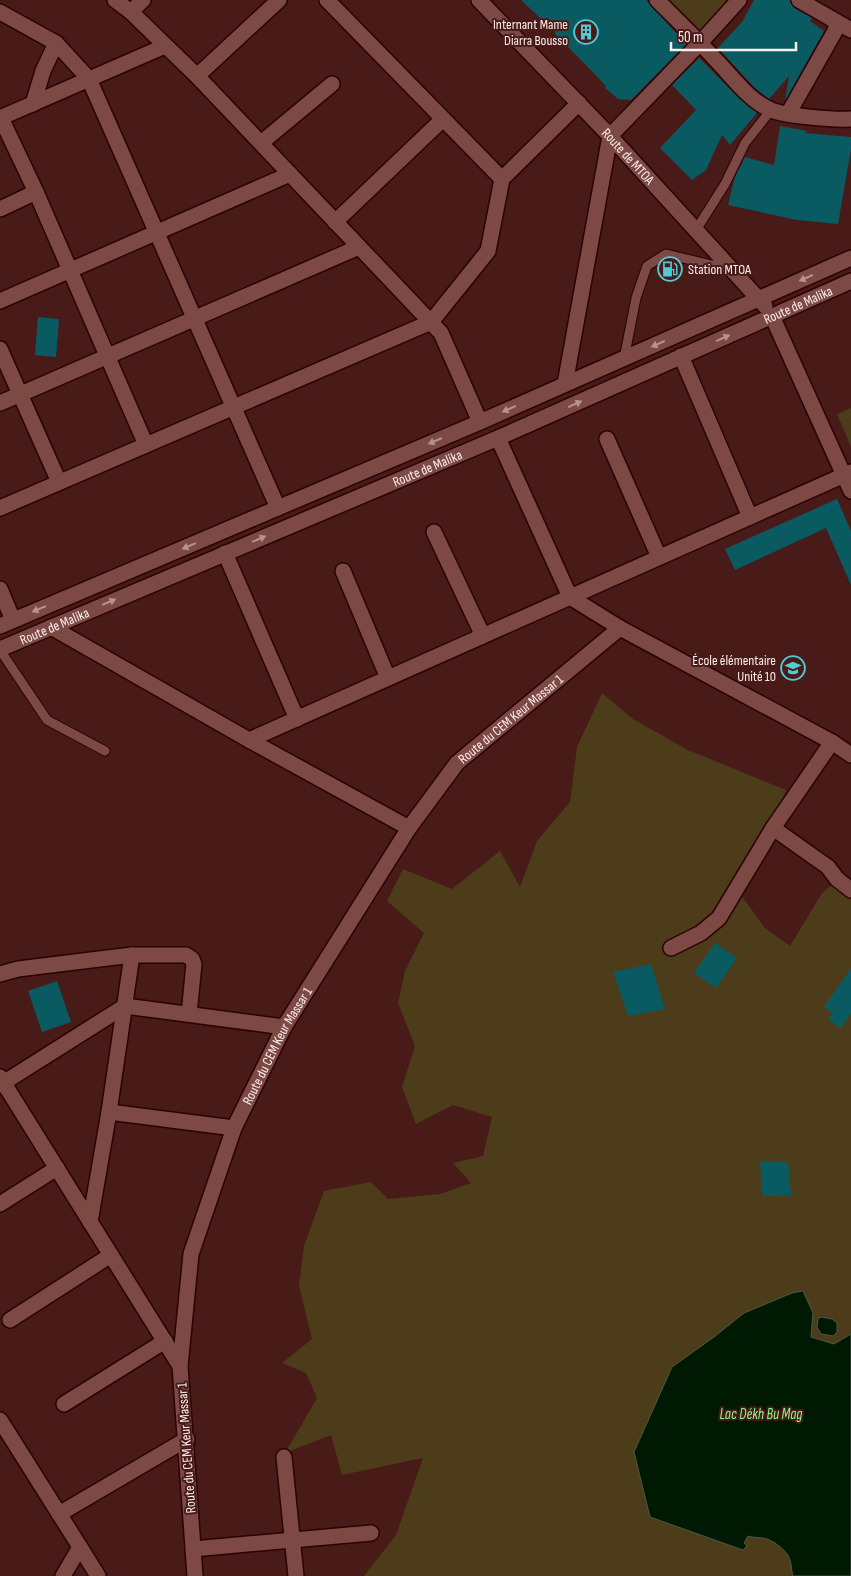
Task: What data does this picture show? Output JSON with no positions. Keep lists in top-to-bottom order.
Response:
{
  "streets": {
    "street": ["Route de MTOA", "Route de Malika", "Route du CEM Keur Massar 1"]
  },
  "crossings": [
    ["Route de MTOA", "Route de Malika"]
  ],
  "water": ["Lac Dékh Bu Mag"],
  "places": {
    "building": ["Internant Mame Diarra Bousso"],
    "fuel station": ["Station MTOA"],
    "school or university": ["École élémentaire Unité 10"]
  },
  "scale_bar": "50 m"
}
